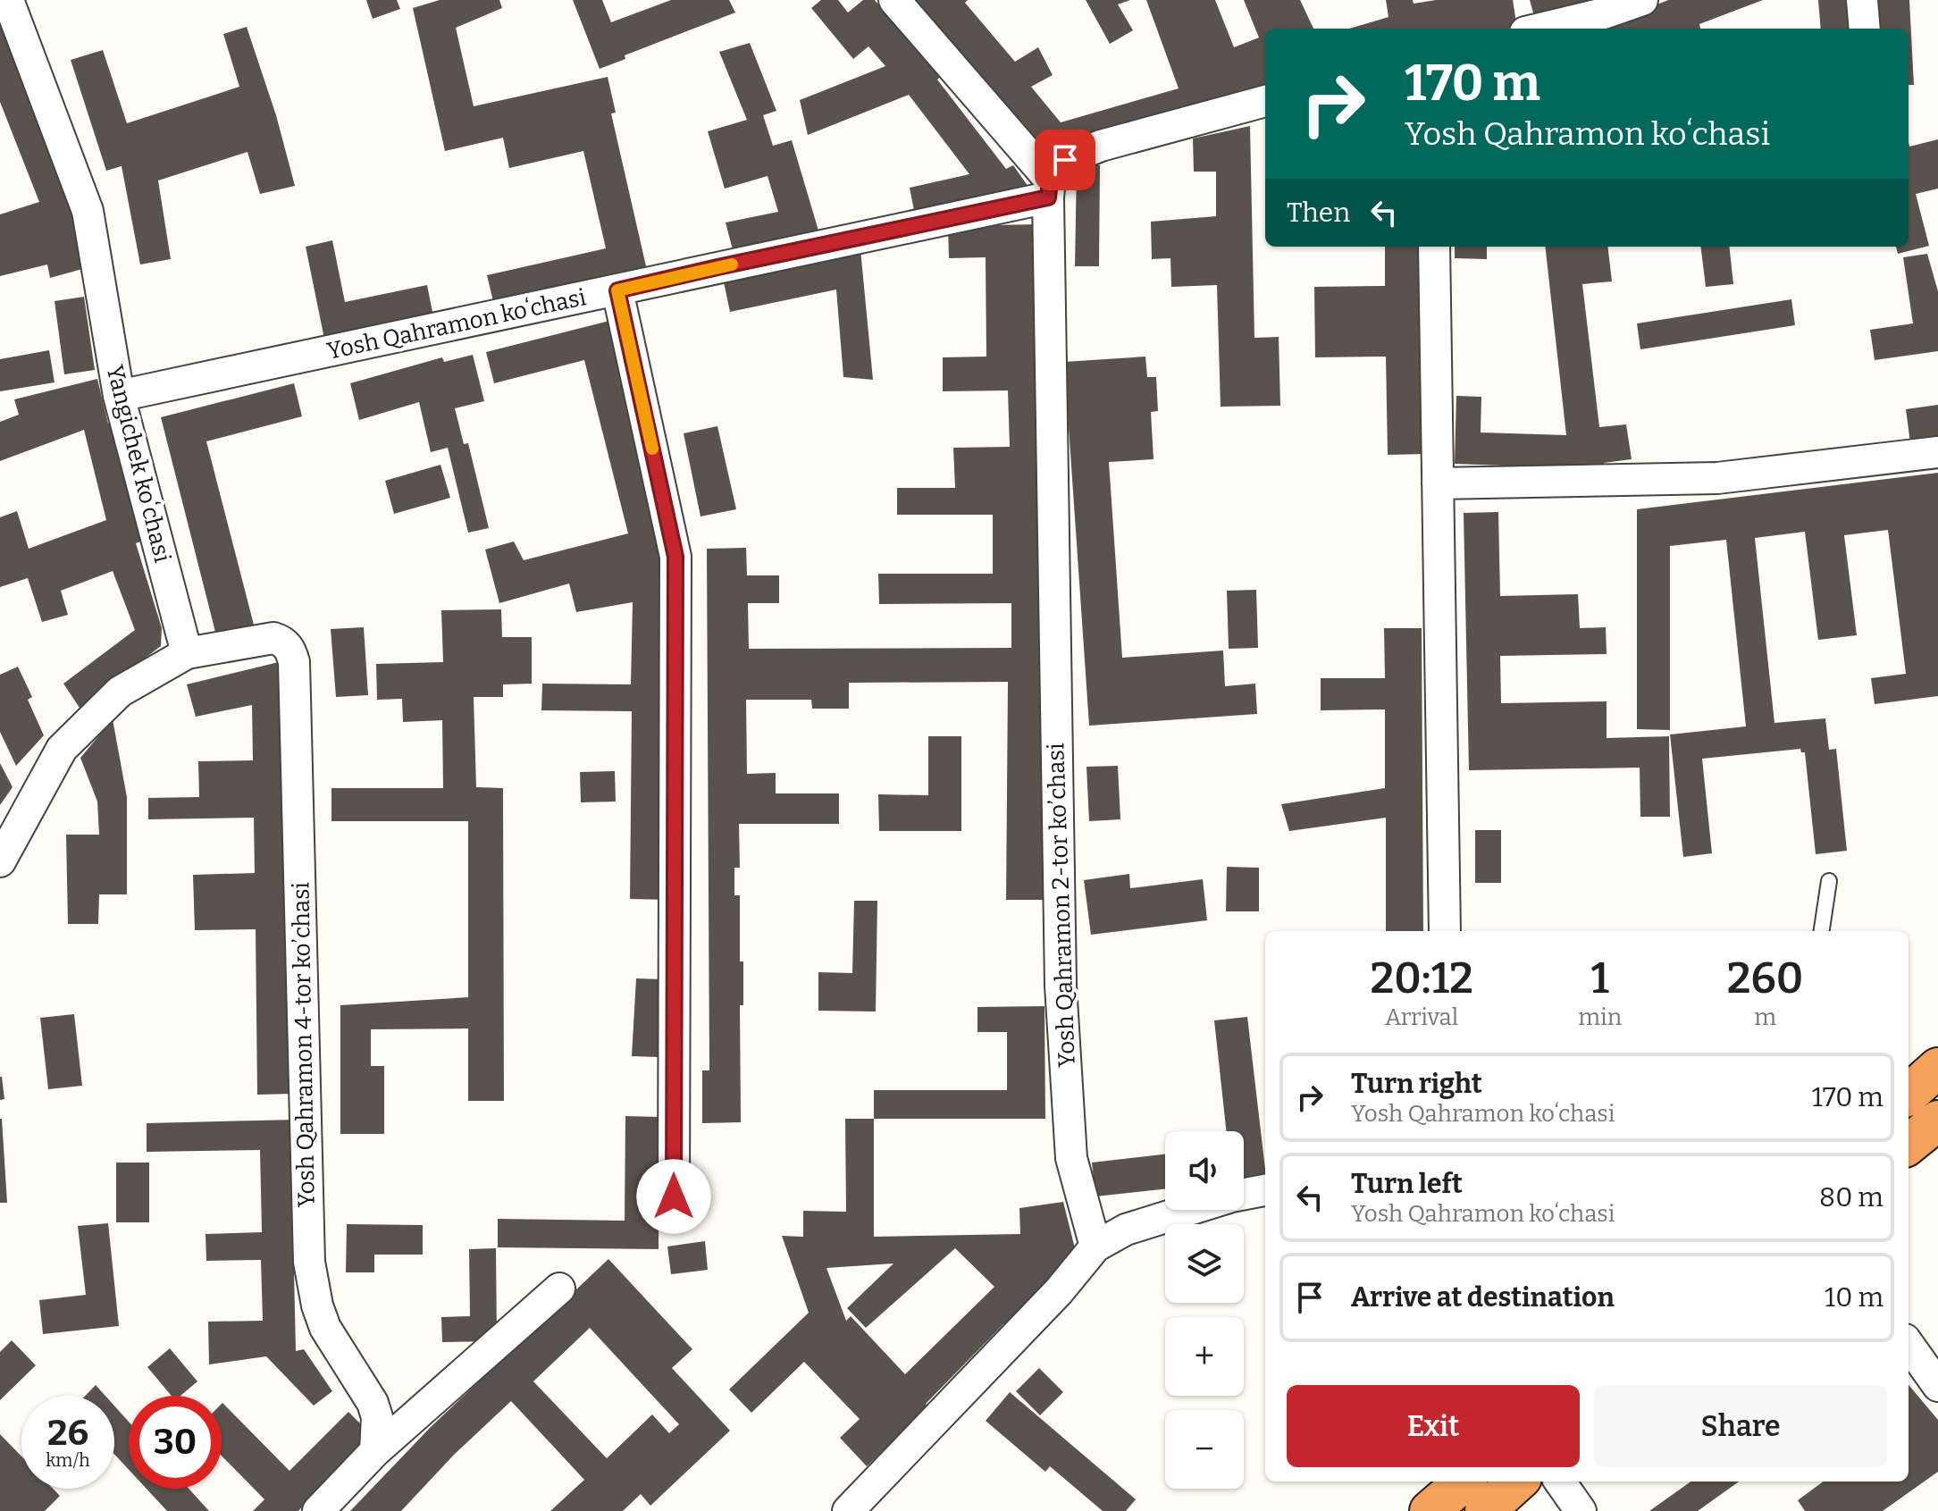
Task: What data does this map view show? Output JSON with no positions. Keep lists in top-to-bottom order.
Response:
{
  "streets": {
    "street": [
      "Yosh Qahramon koʻchasi",
      "Yangichek koʻchasi",
      "Yosh Qahramon 2-tor koʼchasi",
      "Yosh Qahramon 4-tor koʼchasi"
    ]
  },
  "crossings": [
    ["Yosh Qahramon koʻchasi", "Yangichek koʻchasi"],
    ["Yosh Qahramon koʻchasi", "Yosh Qahramon 2-tor koʼchasi"],
    ["Yangichek koʻchasi", "Yosh Qahramon 4-tor koʼchasi"]
  ],
  "page": {
    "turn": ["170 m", "Yosh Qahramon koʻchasi"],
    "then": "Then",
    "eta": [
      "20:12",
      "Arrival",
      "1",
      "min",
      "260",
      "m"
    ],
    "list": [
      {
        "name": "Turn right",
        "note": "Yosh Qahramon koʻchasi",
        "value": "170 m"
      },
      {
        "name": "Turn left",
        "note": "Yosh Qahramon koʻchasi",
        "value": "80 m"
      },
      {
        "name": "Arrive at destination",
        "value": "10 m"
      }
    ],
    "map_buttons": ["+", "−"],
    "buttons": ["Exit", "Share"],
    "speed": "26 km/h",
    "limit": "30"
  }
}
